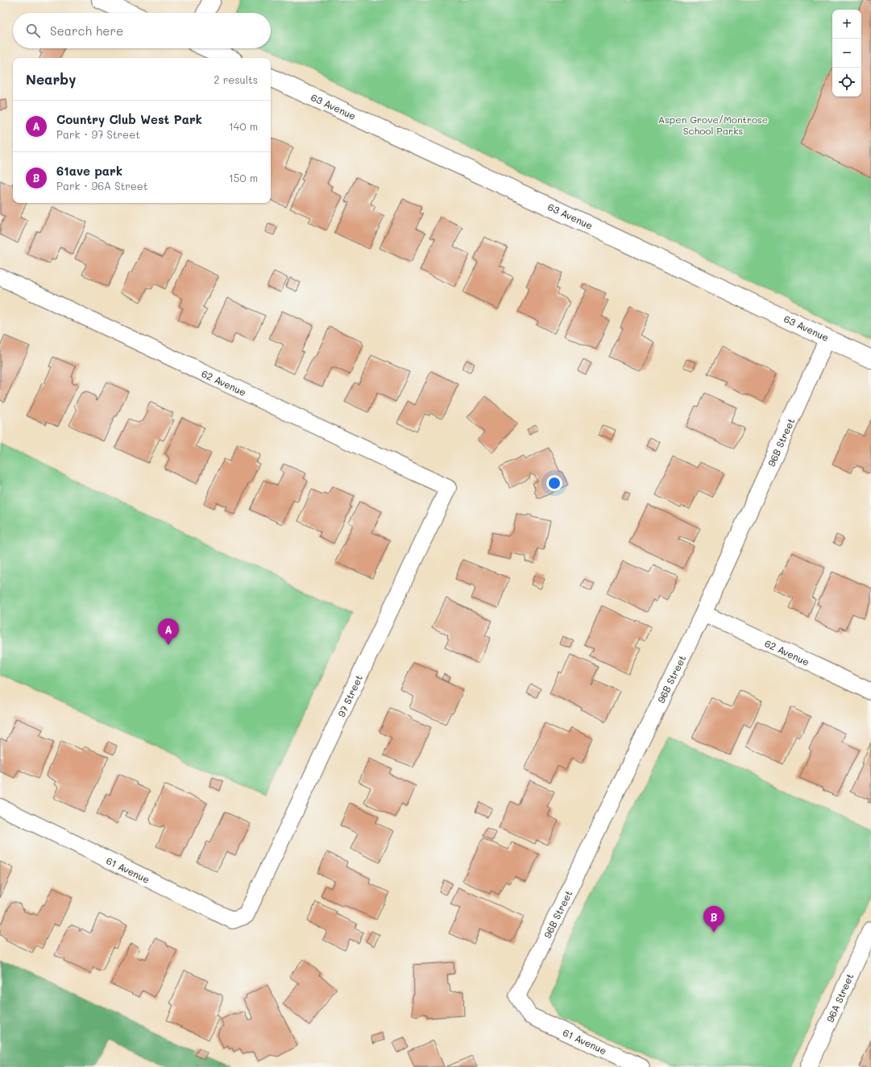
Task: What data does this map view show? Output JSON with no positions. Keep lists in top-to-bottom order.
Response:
{
  "streets": {
    "street": [
      "63 Avenue",
      "62 Avenue",
      "96B Street",
      "97 Street",
      "61 Avenue",
      "96A Street"
    ]
  },
  "crossings": [
    ["63 Avenue", "96B Street"],
    ["62 Avenue", "96B Street"],
    ["62 Avenue", "97 Street"],
    ["96B Street", "61 Avenue"],
    ["97 Street", "61 Avenue"]
  ],
  "parks": ["Aspen Grove/Montrose School Parks"],
  "page": {
    "map_buttons": ["+", "−"],
    "search": "Search here",
    "heading": ["Nearby", "2 results"],
    "list": [
      {
        "mark": "A",
        "name": "Country Club West Park",
        "note": "Park · 97 Street",
        "value": "140 m"
      },
      {
        "mark": "B",
        "name": "61ave park",
        "note": "Park · 96A Street",
        "value": "150 m"
      }
    ],
    "pins": ["A", "B"]
  }
}
